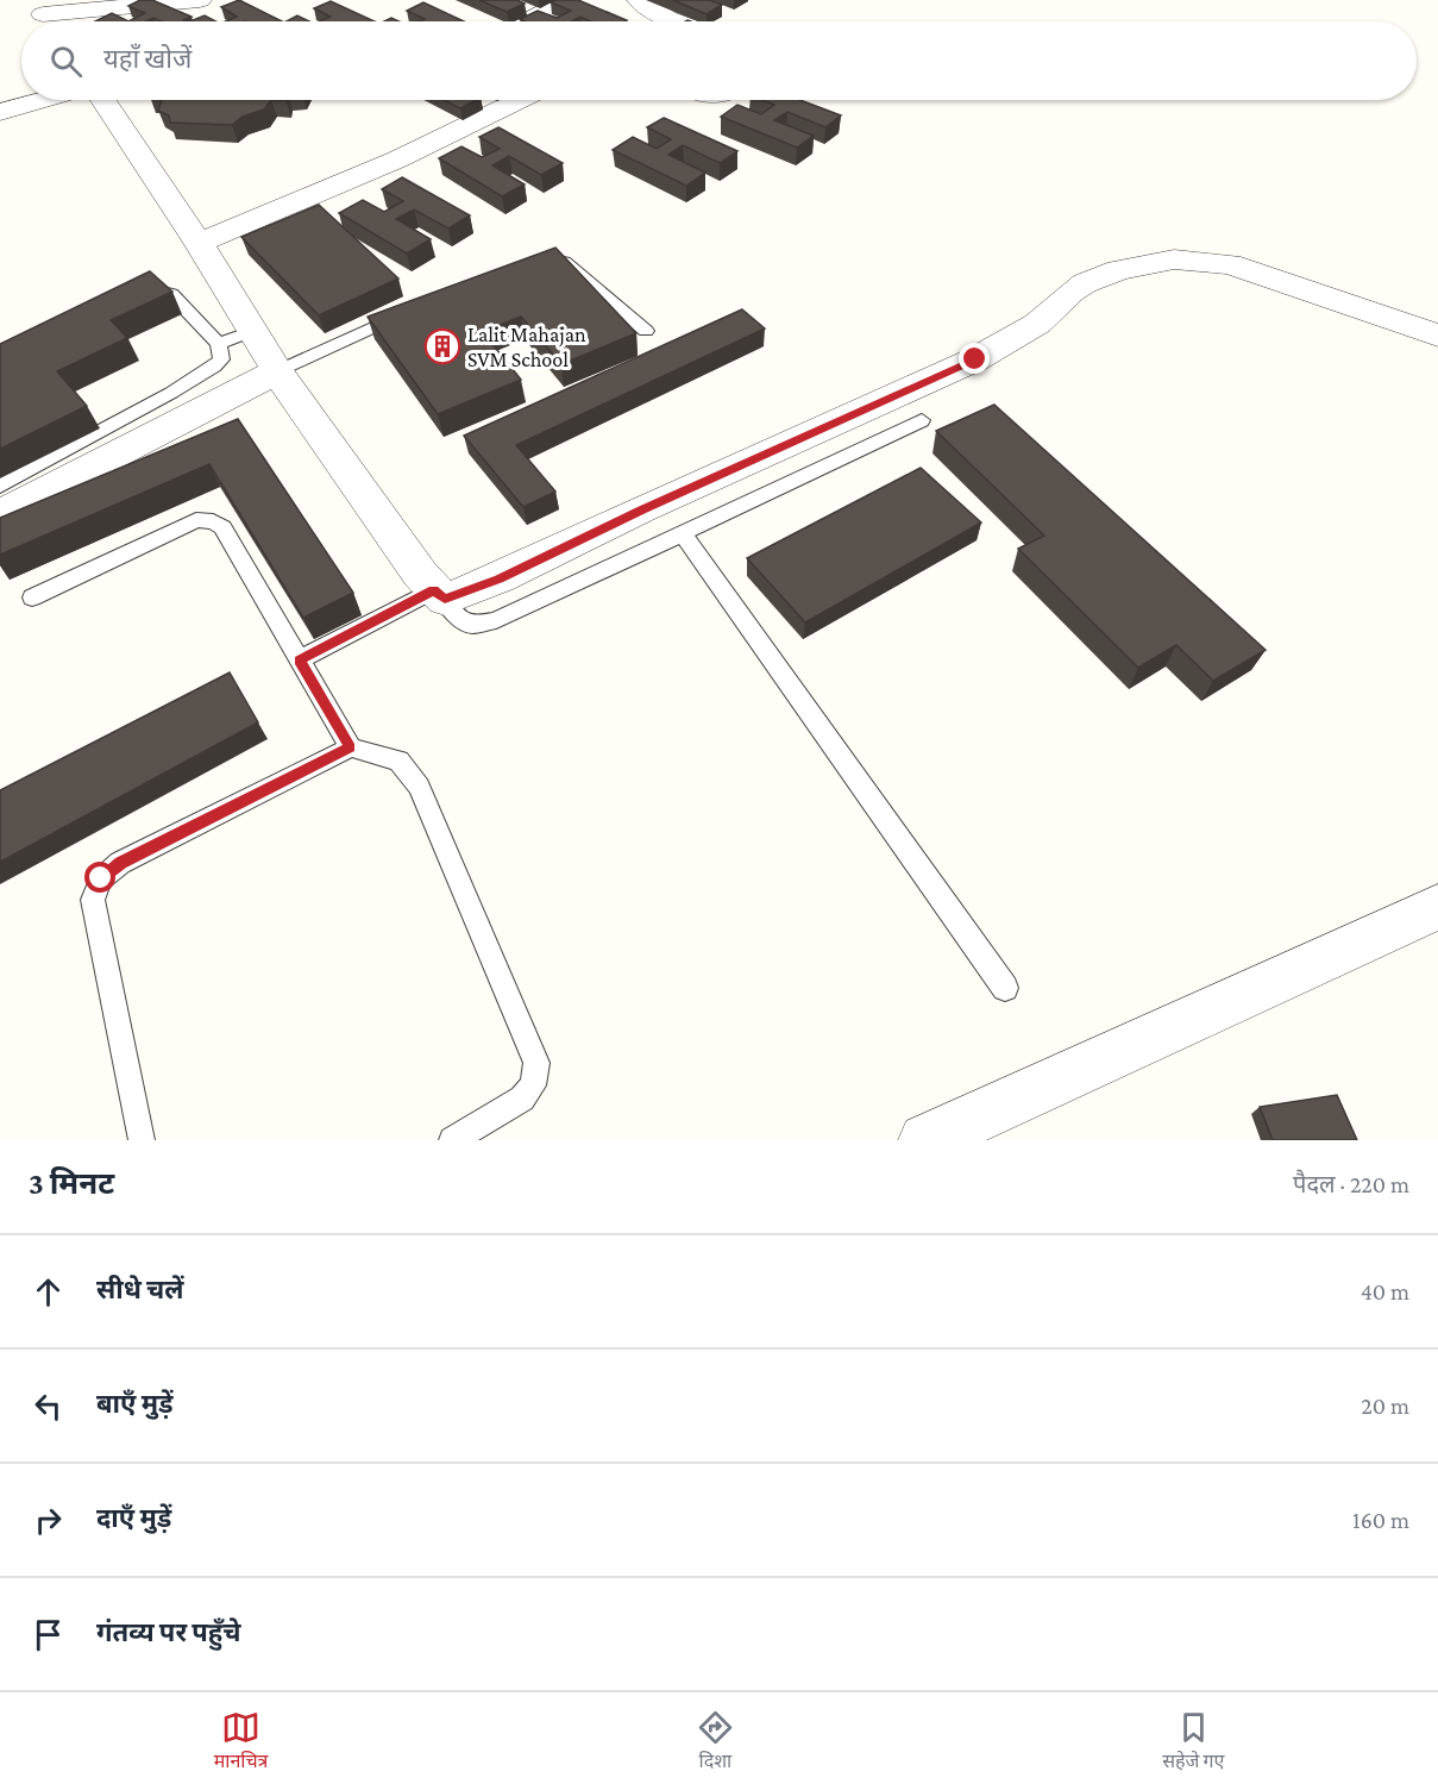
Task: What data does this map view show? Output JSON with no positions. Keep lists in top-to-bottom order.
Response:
{
  "places": {
    "building": ["Lalit Mahajan SVM School"]
  },
  "page": {
    "search": "यहाँ खोजें",
    "heading": ["3 मिनट", "पैदल · 220 m"],
    "list": [
      ["सीधे चलें", "40 m"],
      ["बाएँ मुड़ें", "20 m"],
      ["दाएँ मुड़ें", "160 m"],
      "गंतव्य पर पहुँचे"
    ],
    "nav": ["मानचित्र", "दिशा", "सहेजे गए"]
  }
}
